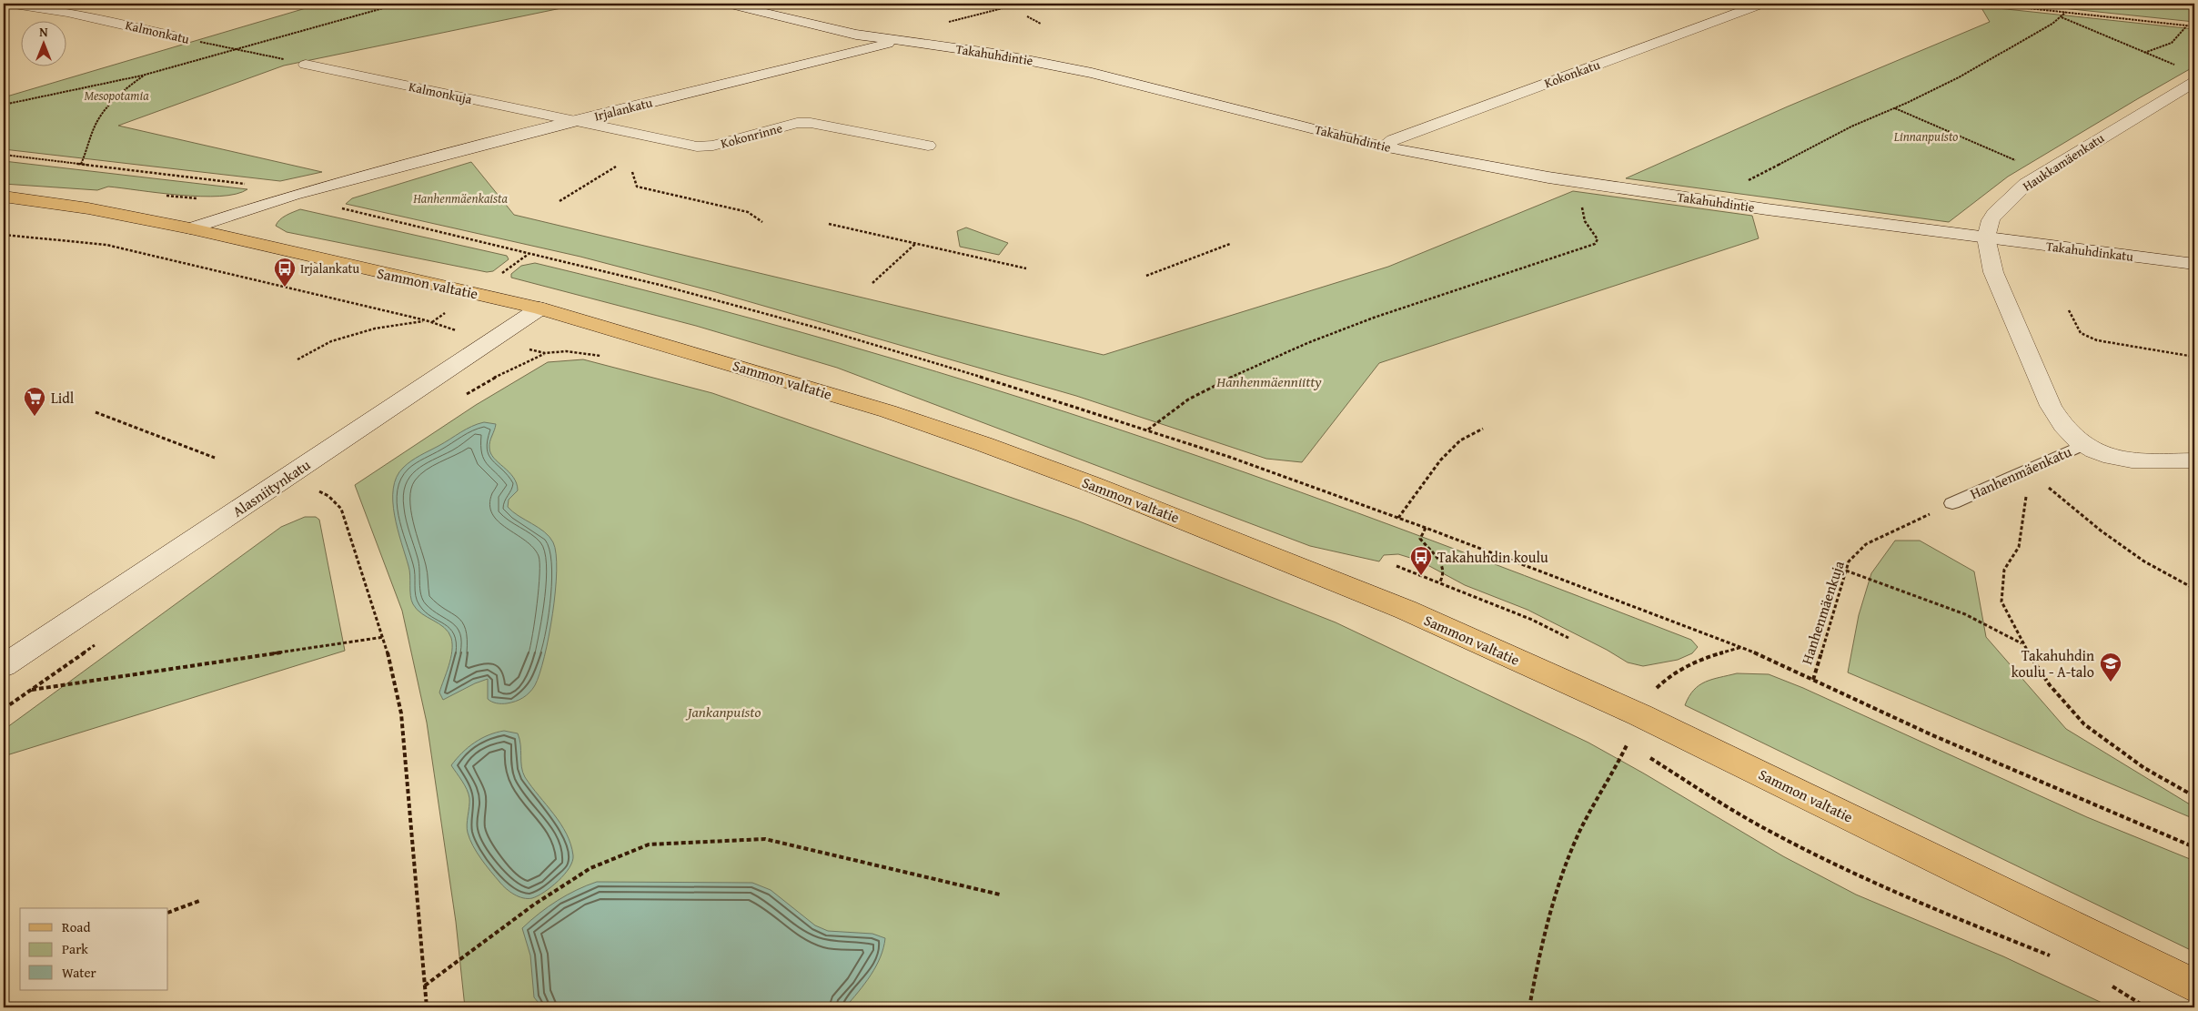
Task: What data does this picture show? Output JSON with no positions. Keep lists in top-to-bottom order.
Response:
{
  "streets": {
    "main road": ["Sammon valtatie"],
    "street": [
      "Kalmonkatu",
      "Takahuhdintie",
      "Kokonkatu",
      "Kalmonkuja",
      "Irjalankatu",
      "Kokonrinne",
      "Haukkamäenkatu",
      "Takahuhdinkatu",
      "Hanhenmäenkatu",
      "Alasniitynkatu"
    ],
    "path": ["Hanhenmäenkuja"]
  },
  "crossings": [
    ["Kalmonkatu", "Kalmonkuja"],
    ["Takahuhdintie", "Kokonkatu"],
    ["Takahuhdintie", "Irjalankatu"],
    ["Takahuhdintie", "Haukkamäenkatu"],
    ["Takahuhdintie", "Takahuhdinkatu"],
    ["Kalmonkuja", "Irjalankatu"],
    ["Kalmonkuja", "Kokonrinne"],
    ["Irjalankatu", "Kokonrinne"],
    ["Irjalankatu", "Sammon valtatie"],
    ["Haukkamäenkatu", "Takahuhdinkatu"],
    ["Sammon valtatie", "Alasniitynkatu"],
    ["Hanhenmäenkatu", "Hanhenmäenkuja"]
  ],
  "parks": [
    "Mesopotamia",
    "Linnanpuisto",
    "Hanhenmäenkaista",
    "Hanhenmäenniitty",
    "Jankanpuisto"
  ],
  "places": {
    "bus stop": ["Irjalankatu", "Takahuhdin koulu"],
    "supermarket": ["Lidl"],
    "school or university": ["Takahuhdin koulu - A-talo"]
  },
  "legend": ["Road", "Park", "Water"],
  "north": "top"
}
